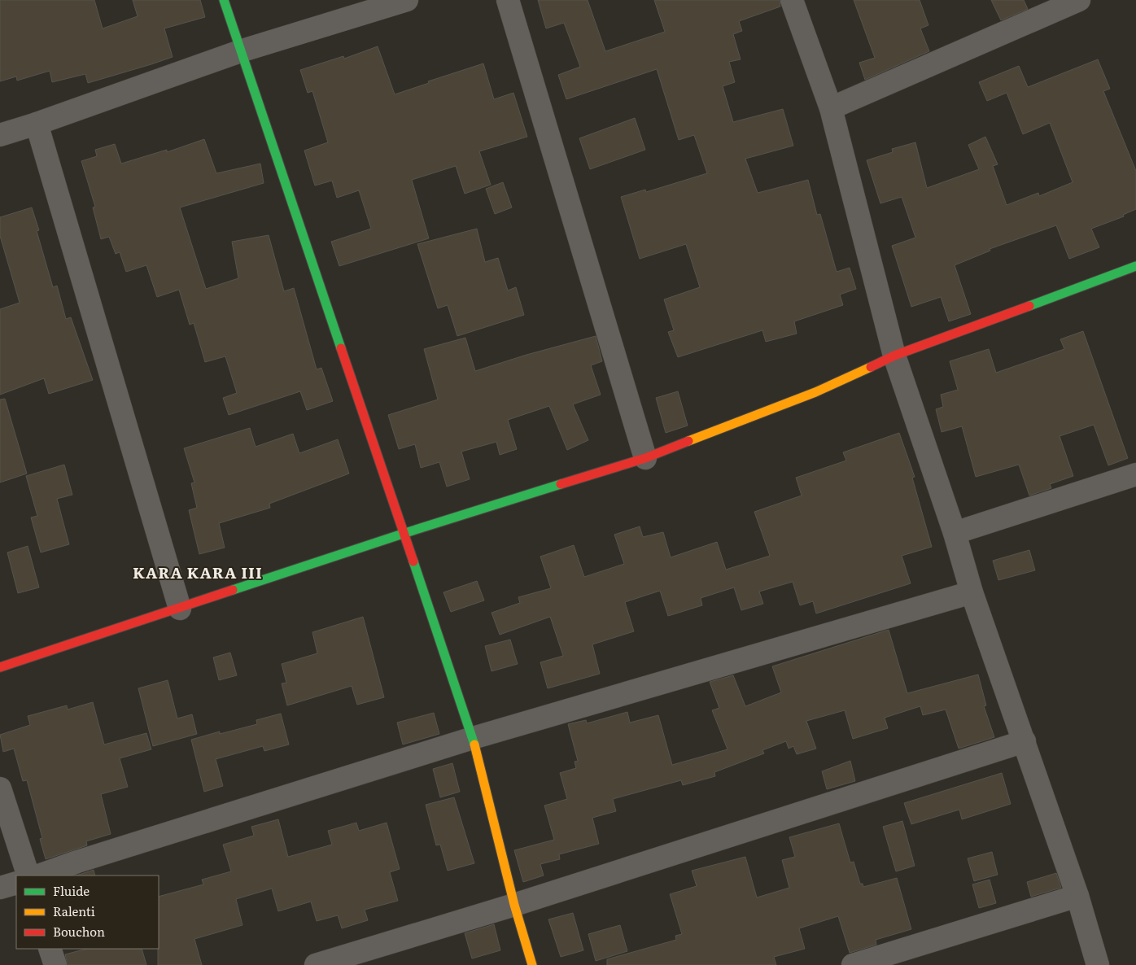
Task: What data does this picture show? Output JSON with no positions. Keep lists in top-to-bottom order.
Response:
{
  "districts": ["KARA KARA III"],
  "legend": ["Fluide", "Ralenti", "Bouchon"]
}
